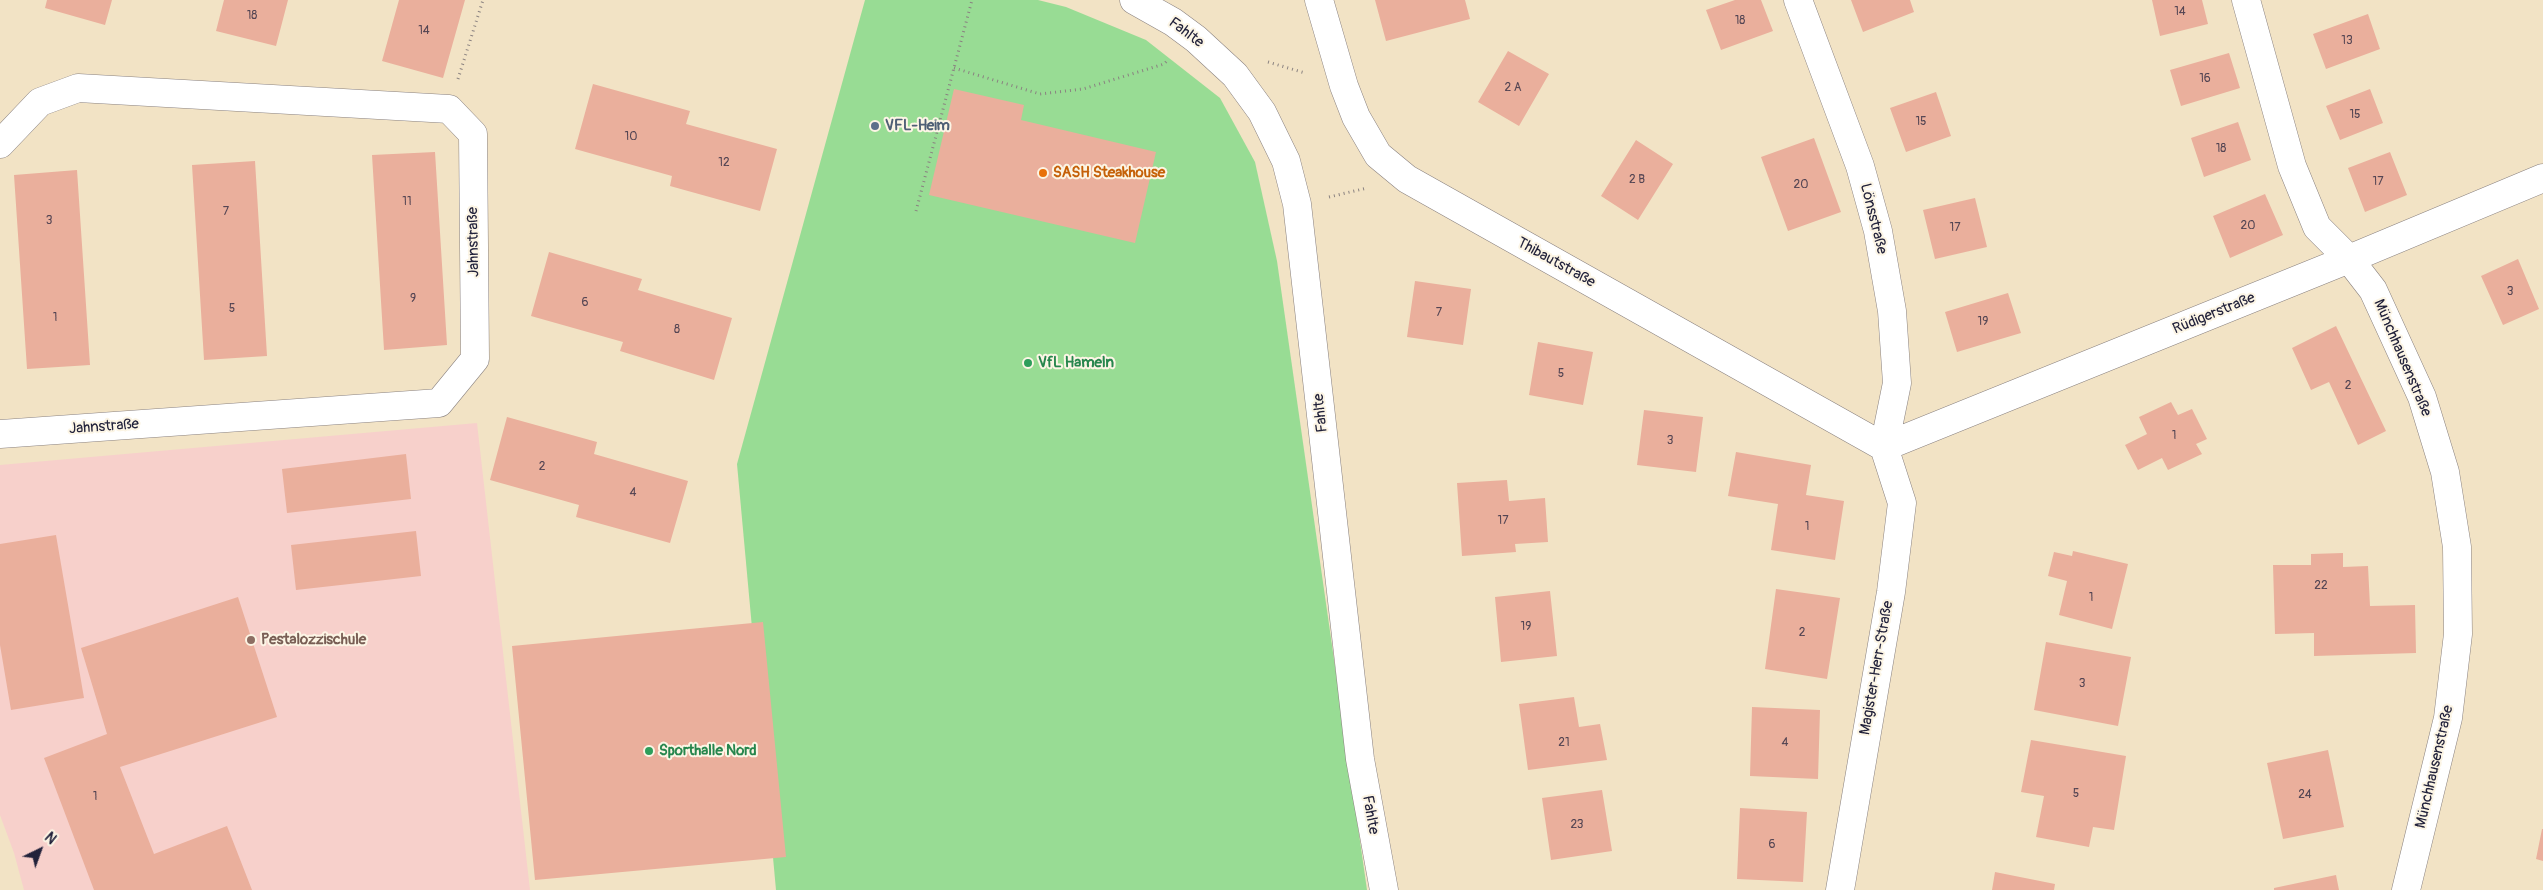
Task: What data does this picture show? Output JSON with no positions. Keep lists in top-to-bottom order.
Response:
{
  "streets": {
    "street": [
      "Fahlte",
      "Lönsstraße",
      "Jahnstraße",
      "Thibautstraße",
      "Rüdigerstraße",
      "Münchhausenstraße",
      "Magister-Herr-Straße"
    ]
  },
  "crossings": [
    ["Lönsstraße", "Thibautstraße"],
    ["Lönsstraße", "Rüdigerstraße"],
    ["Lönsstraße", "Magister-Herr-Straße"],
    ["Thibautstraße", "Rüdigerstraße"],
    ["Thibautstraße", "Magister-Herr-Straße"],
    ["Rüdigerstraße", "Münchhausenstraße"],
    ["Rüdigerstraße", "Magister-Herr-Straße"]
  ],
  "places": [
    "VFL-Heim",
    "SASH Steakhouse",
    "VfL Hameln",
    "Pestalozzischule",
    "Sporthalle Nord"
  ],
  "house_numbers": [
    "14",
    "18",
    "18",
    "14",
    "13",
    "16",
    "2 A",
    "15",
    "15",
    "10",
    "18",
    "12",
    "2 B",
    "17",
    "20",
    "11",
    "7",
    "3",
    "20",
    "17",
    "3",
    "9",
    "6",
    "5",
    "7",
    "1",
    "19",
    "8",
    "5",
    "2",
    "1",
    "3",
    "2",
    "4",
    "17",
    "1",
    "22",
    "1",
    "19",
    "2",
    "3",
    "21",
    "4",
    "5",
    "24",
    "1",
    "23",
    "6"
  ],
  "north": "top right"
}
